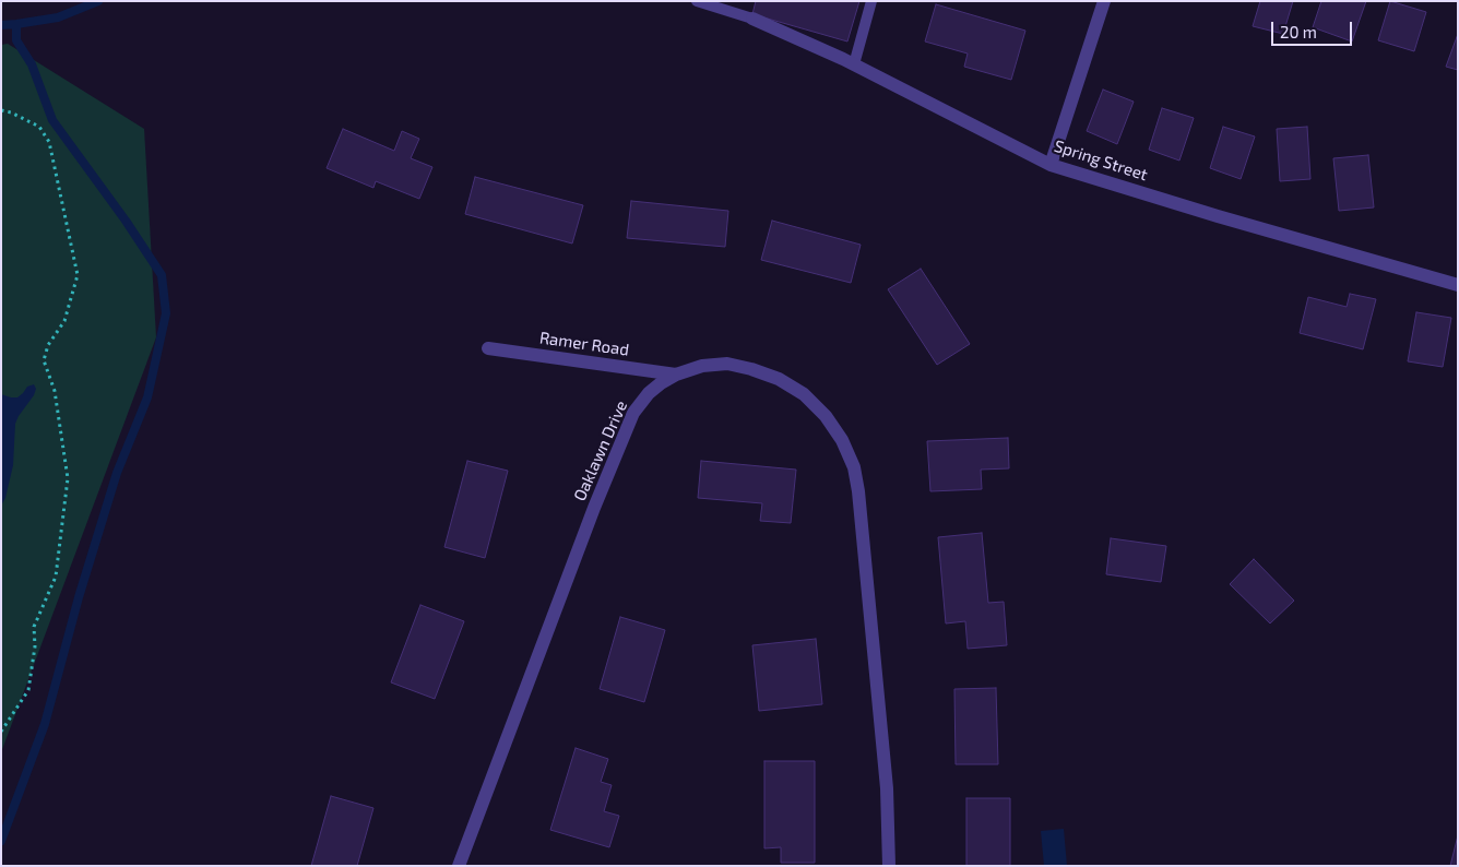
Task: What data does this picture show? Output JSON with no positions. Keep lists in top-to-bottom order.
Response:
{
  "streets": {
    "street": ["Spring Street", "Ramer Road", "Oaklawn Drive"]
  },
  "crossings": [
    ["Ramer Road", "Oaklawn Drive"]
  ],
  "scale_bar": "20 m"
}
